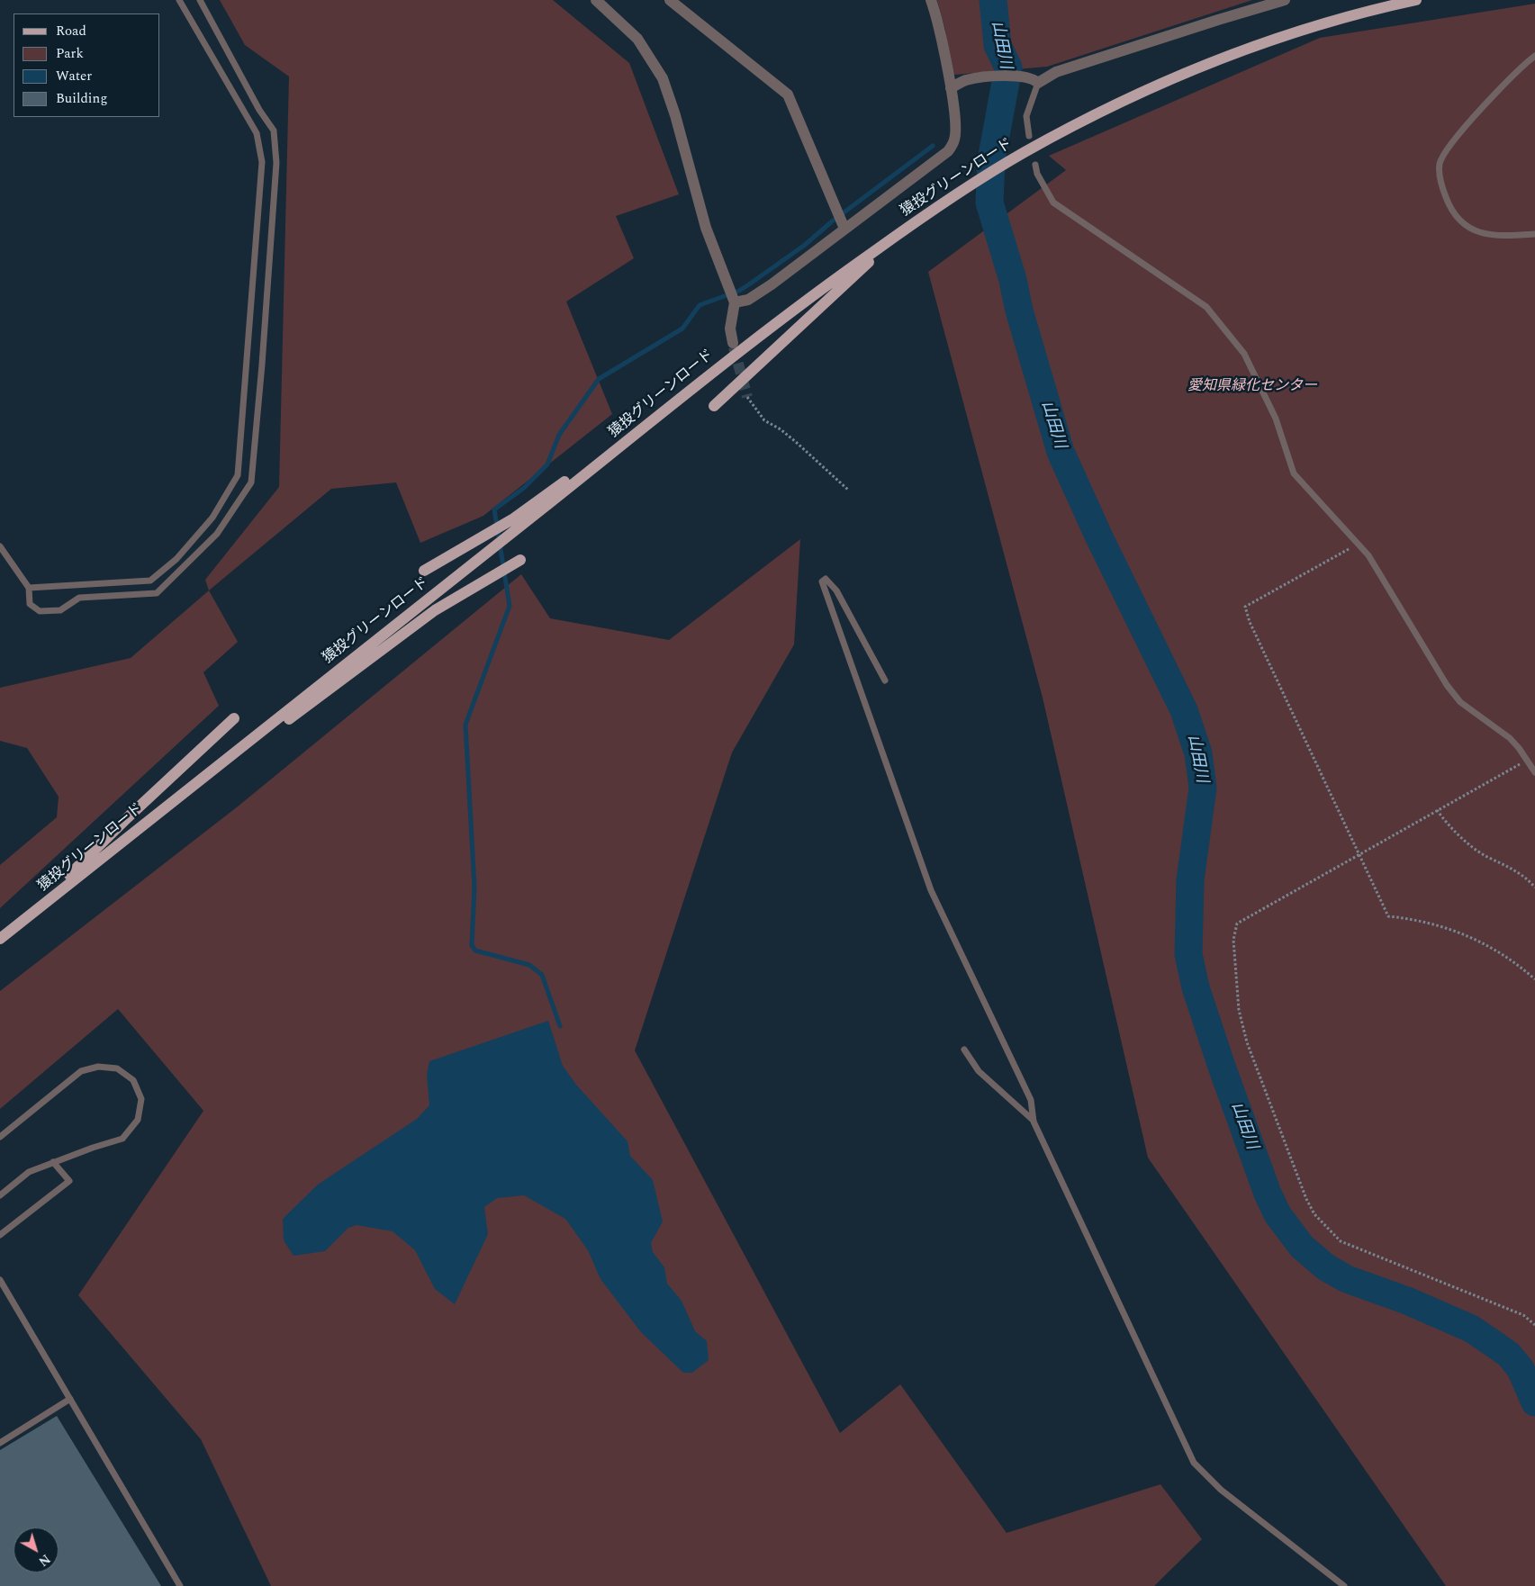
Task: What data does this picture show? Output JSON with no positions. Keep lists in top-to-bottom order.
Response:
{
  "streets": {
    "main road": ["猿投グリーンロード"]
  },
  "water": ["山田川"],
  "parks": ["愛知県緑化センター"],
  "legend": [
    "Road",
    "Park",
    "Water",
    "Building"
  ],
  "north": "bottom right"
}
